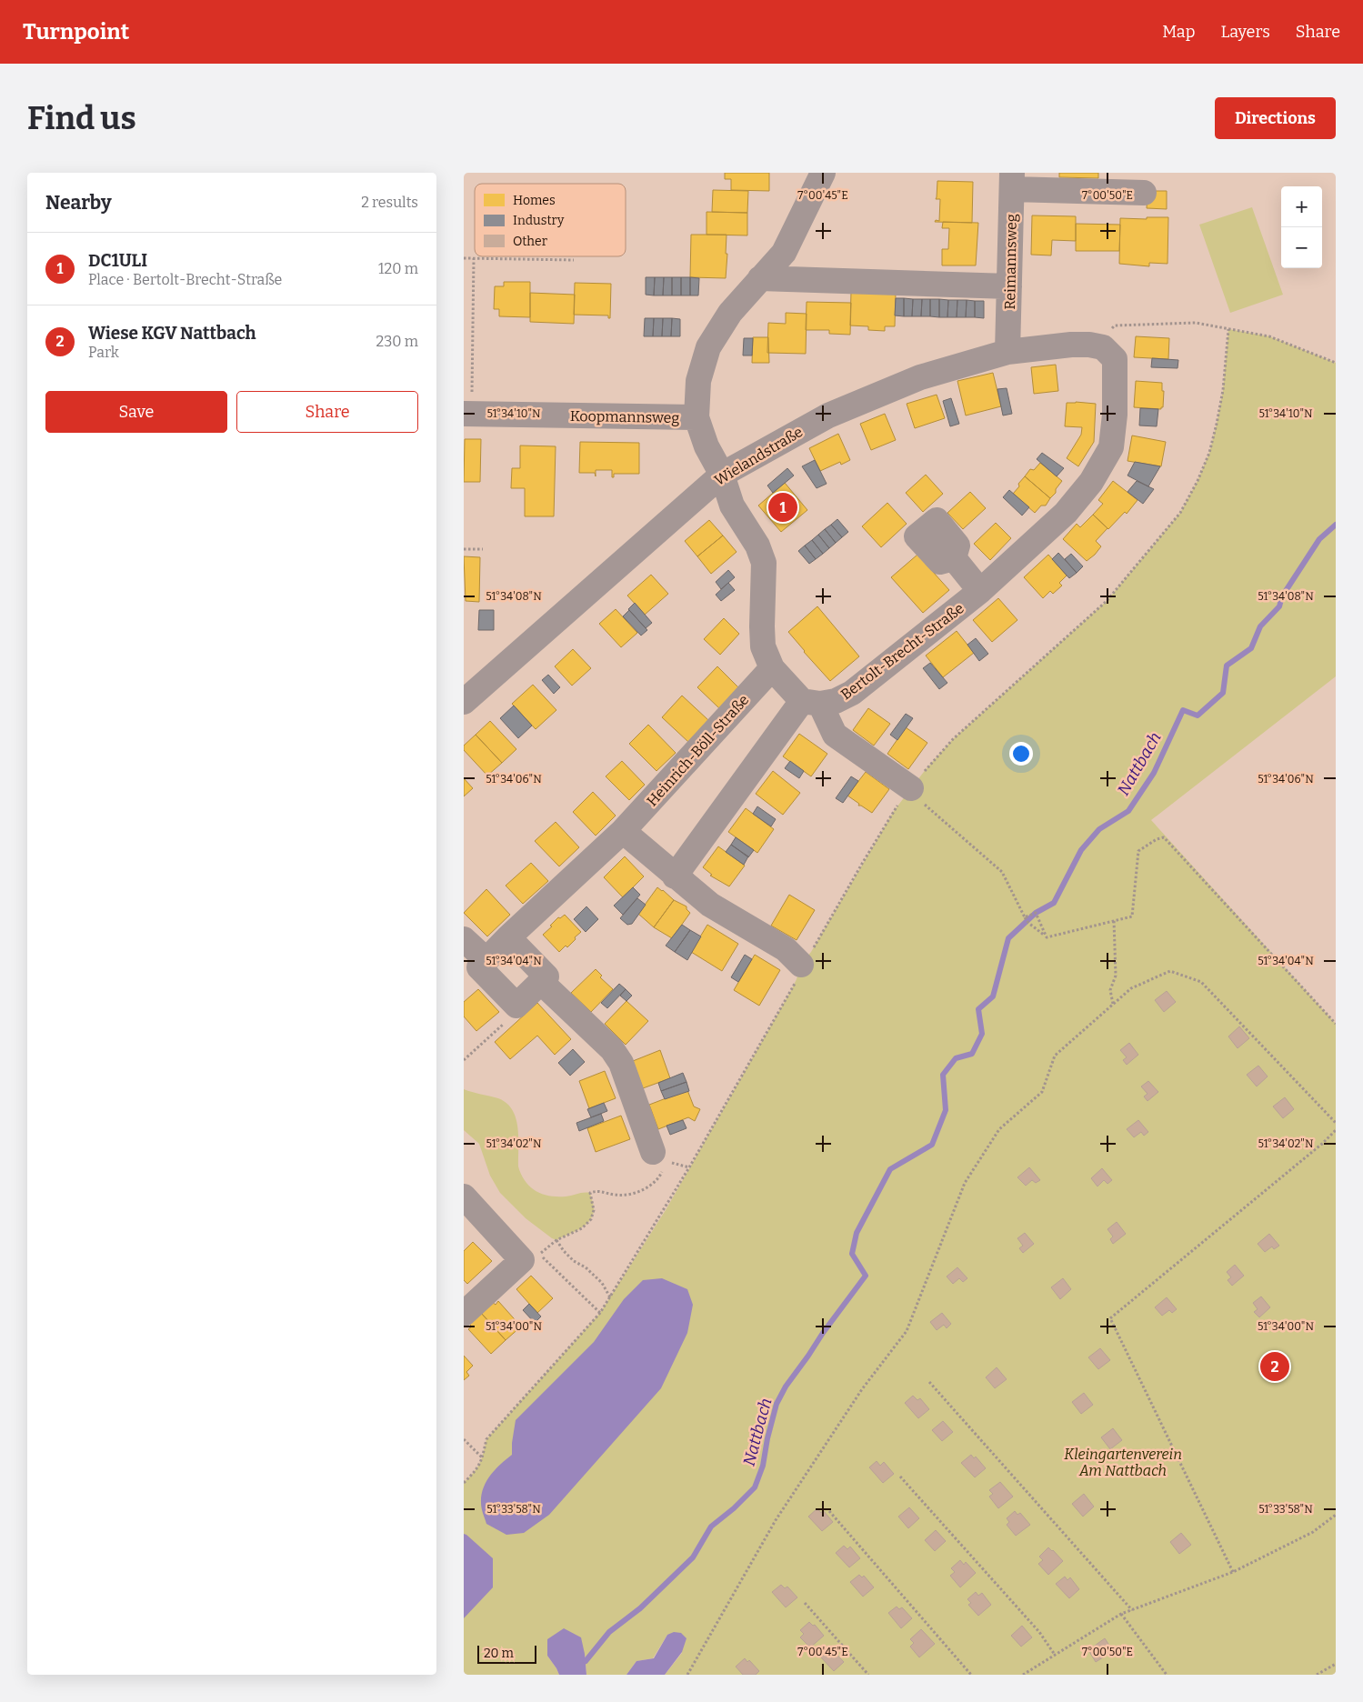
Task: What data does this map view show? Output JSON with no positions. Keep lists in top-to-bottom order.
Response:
{
  "streets": {
    "street": [
      "Reimannsweg",
      "Koopmannsweg",
      "Wielandstraße",
      "Bertolt-Brecht-Straße",
      "Heinrich-Böll-Straße"
    ]
  },
  "crossings": [
    ["Reimannsweg", "Wielandstraße"],
    ["Wielandstraße", "Bertolt-Brecht-Straße"]
  ],
  "water": ["Nattbach"],
  "parks": ["Kleingartenverein Am Nattbach"],
  "legend": ["Homes", "Industry", "Other"],
  "scale_bar": "20 m",
  "page": {
    "header": "Turnpoint",
    "nav": ["Map", "Layers", "Share"],
    "buttons": [
      "Directions",
      ["Save", "Share"]
    ],
    "title": "Find us",
    "heading": ["Nearby", "2 results"],
    "map_buttons": ["+", "−"],
    "list": [
      {
        "mark": "1",
        "name": "DC1ULI",
        "note": "Place · Bertolt-Brecht-Straße",
        "value": "120 m"
      },
      {
        "mark": "2",
        "name": "Wiese KGV Nattbach",
        "note": "Park",
        "value": "230 m"
      }
    ],
    "pins": ["1", "2"],
    "scale": "20 m"
  },
  "coordinates": [
    "7°00'45\"E",
    "7°00'50\"E",
    "51°34'10\"N",
    "51°34'08\"N",
    "51°34'06\"N",
    "51°34'04\"N",
    "51°34'02\"N",
    "51°34'00\"N",
    "51°33'58\"N"
  ]
}
